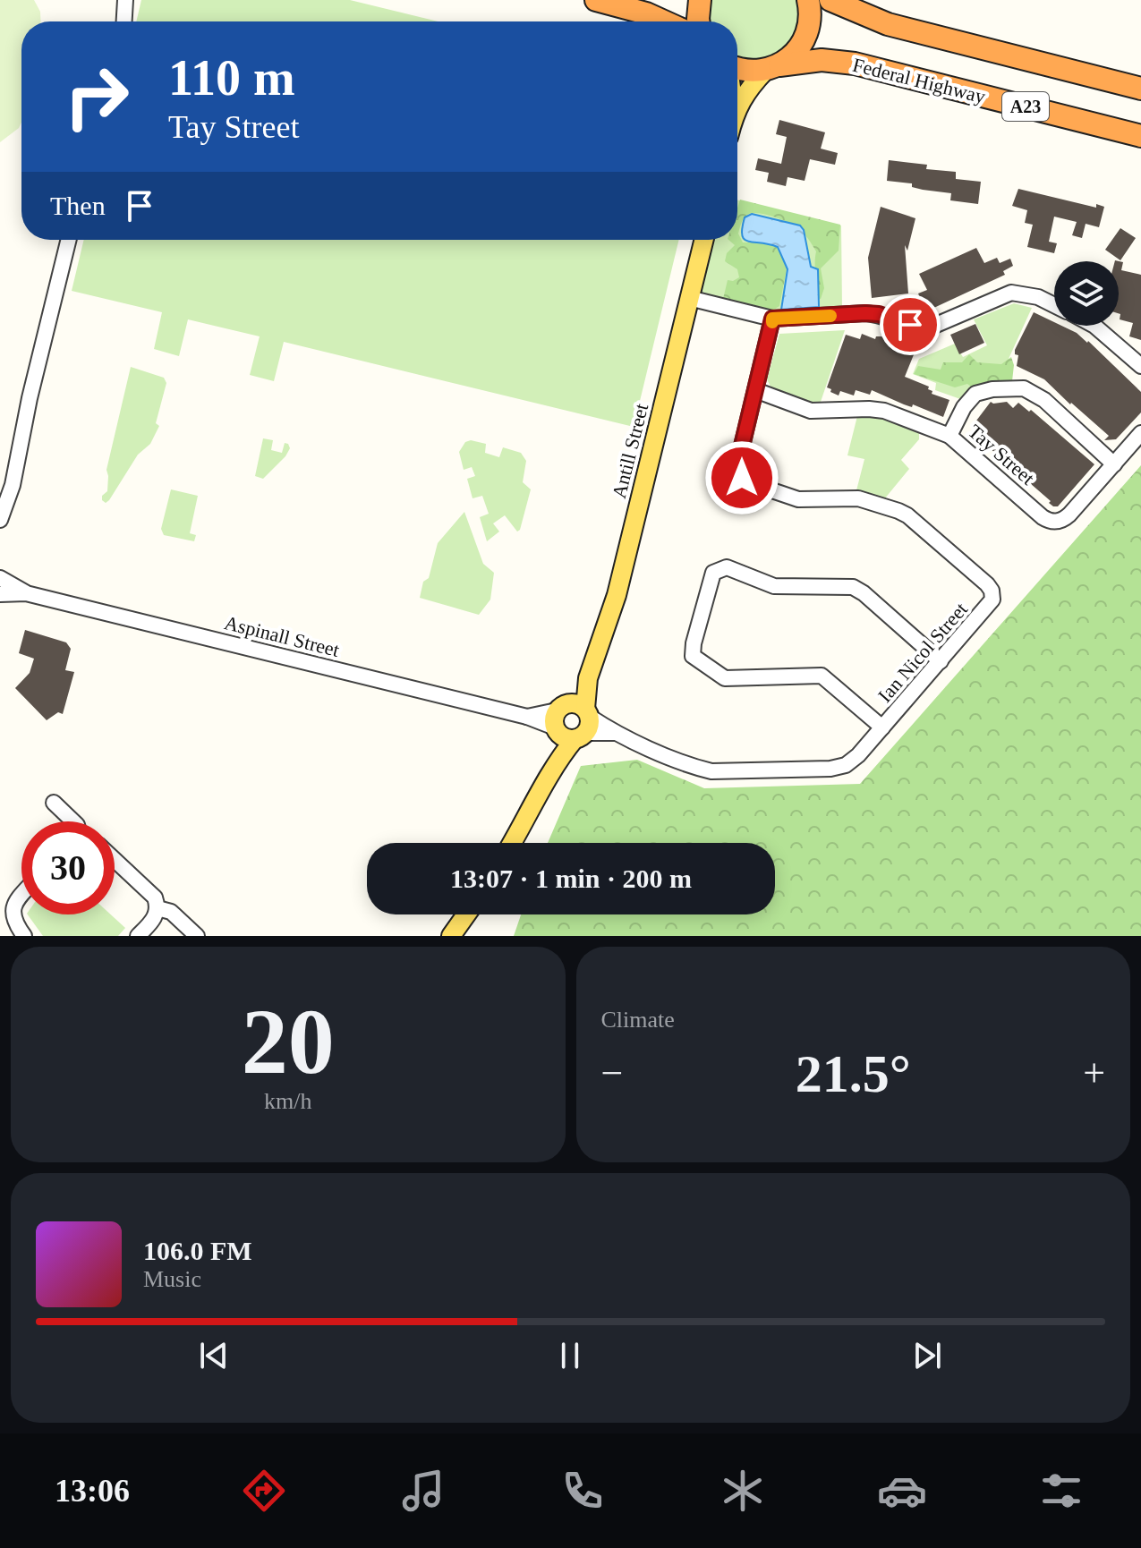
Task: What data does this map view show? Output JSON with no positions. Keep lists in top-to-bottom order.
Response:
{
  "streets": {
    "highway": ["Federal Highway", "A23"],
    "main road": ["Antill Street"],
    "street": ["Tay Street", "Aspinall Street", "Ian Nicol Street"]
  },
  "crossings": [
    ["Federal Highway", "A23"],
    ["Antill Street", "Aspinall Street"],
    ["Antill Street", "Ian Nicol Street"],
    ["Tay Street", "Ian Nicol Street"]
  ],
  "page": {
    "turn": ["110 m", "Tay Street"],
    "then": "Then",
    "limit": "30",
    "trip": "13:07 · 1 min · 200 m",
    "tile": [
      ["20", "km/h"],
      "Climate"
    ],
    "heat": ["−", "21.5°", "+"],
    "song": ["106.0 FM", "Music"],
    "tabs": "13:06"
  }
}
